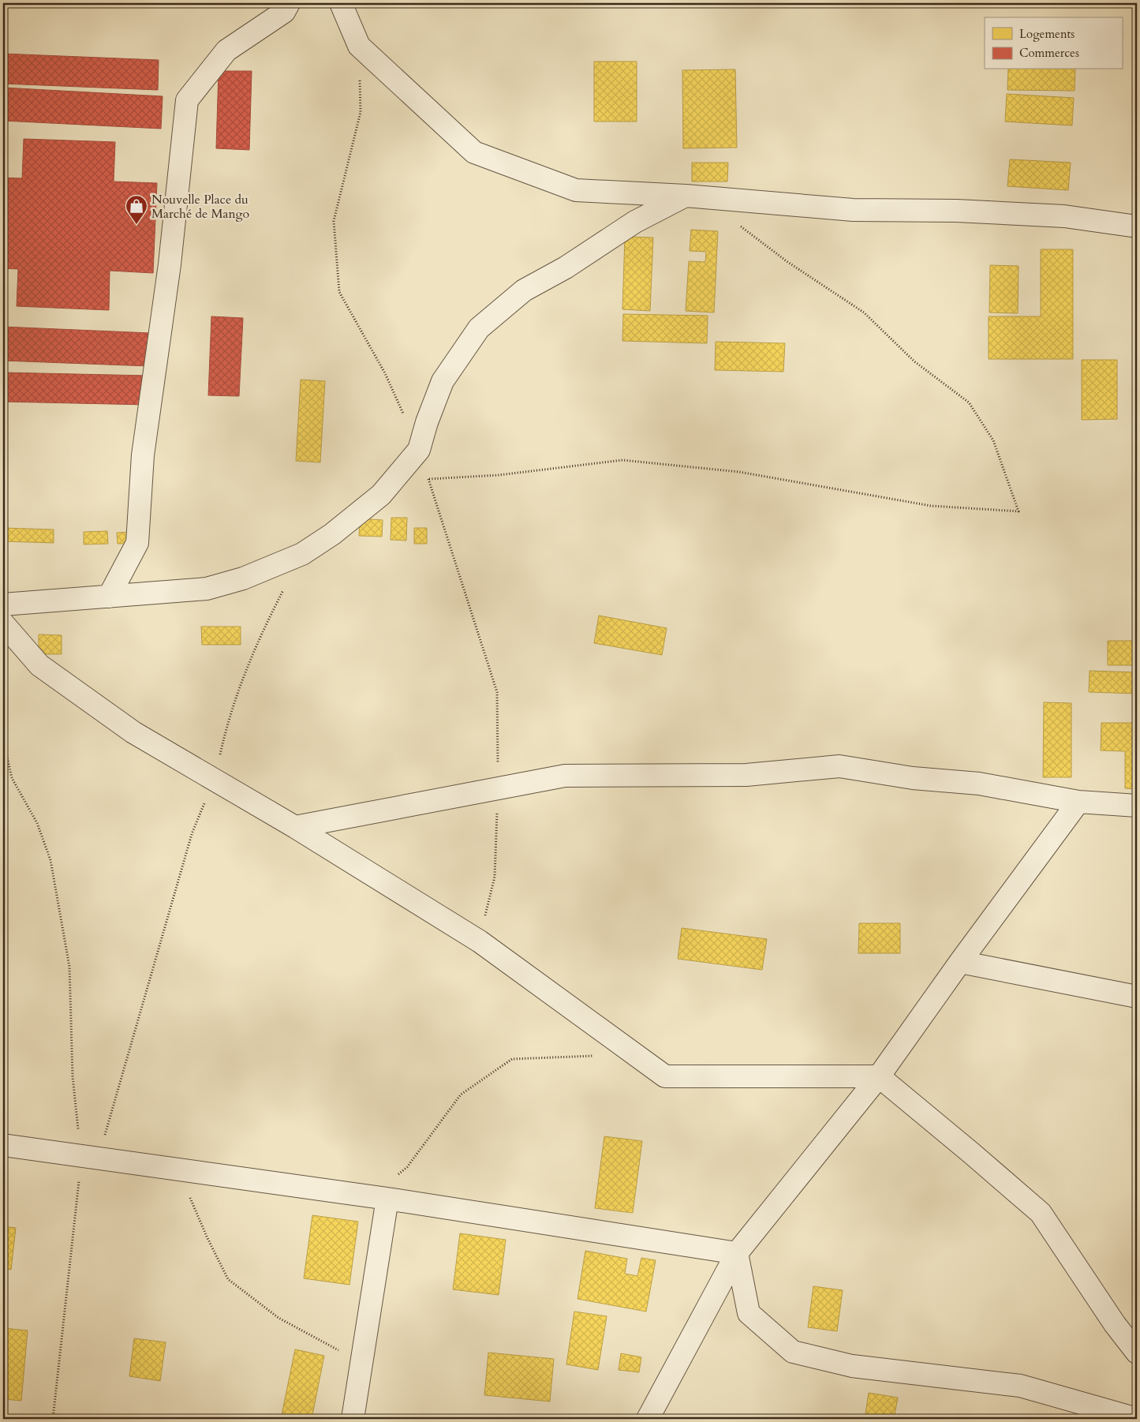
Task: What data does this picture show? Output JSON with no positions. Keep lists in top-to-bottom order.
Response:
{
  "places": {
    "shop": ["Nouvelle Place du Marché de Mango"]
  },
  "legend": ["Logements", "Commerces"]
}
